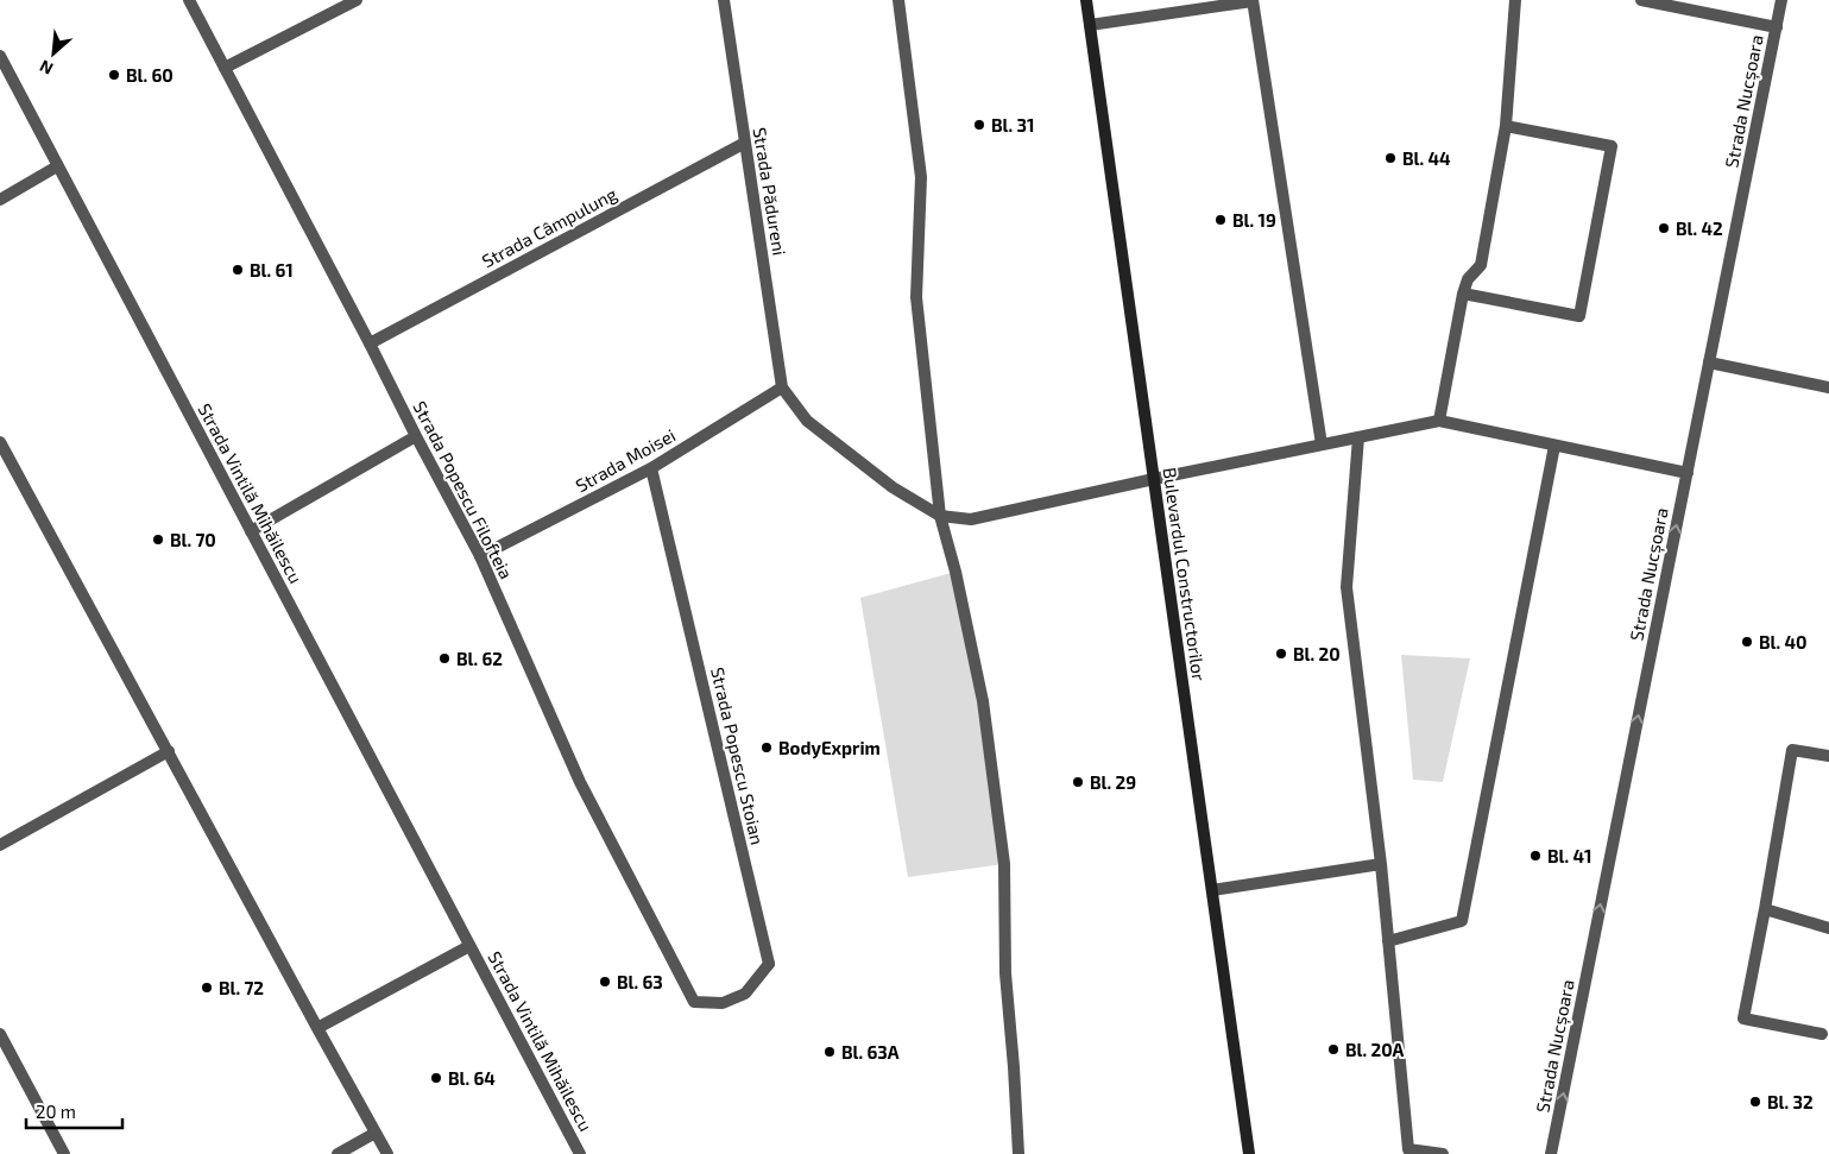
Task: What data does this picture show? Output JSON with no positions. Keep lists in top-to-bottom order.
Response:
{
  "streets": {
    "street": [
      "Strada Nucșoara",
      "Strada Pădureni",
      "Strada Câmpulung",
      "Strada Moisei",
      "Strada Popescu Filofteia",
      "Strada Vintilă Mihăilescu",
      "Bulevardul Constructorilor",
      "Strada Popescu Stoian"
    ]
  },
  "crossings": [
    ["Strada Pădureni", "Strada Câmpulung"],
    ["Strada Pădureni", "Strada Moisei"],
    ["Strada Câmpulung", "Strada Popescu Filofteia"],
    ["Strada Moisei", "Strada Popescu Filofteia"],
    ["Strada Moisei", "Strada Popescu Stoian"],
    ["Strada Popescu Filofteia", "Strada Popescu Stoian"]
  ],
  "one_way": ["Strada Nucșoara"],
  "places": [
    "Bl. 60",
    "Bl. 31",
    "Bl. 44",
    "Bl. 19",
    "Bl. 42",
    "Bl. 61",
    "Bl. 70",
    "Bl. 40",
    "Bl. 20",
    "Bl. 62",
    "BodyExprim",
    "Bl. 29",
    "Bl. 41",
    "Bl. 63",
    "Bl. 72",
    "Bl. 20A",
    "Bl. 63A",
    "Bl. 64",
    "Bl. 32"
  ],
  "scale_bar": "20 m",
  "north": "bottom left"
}
